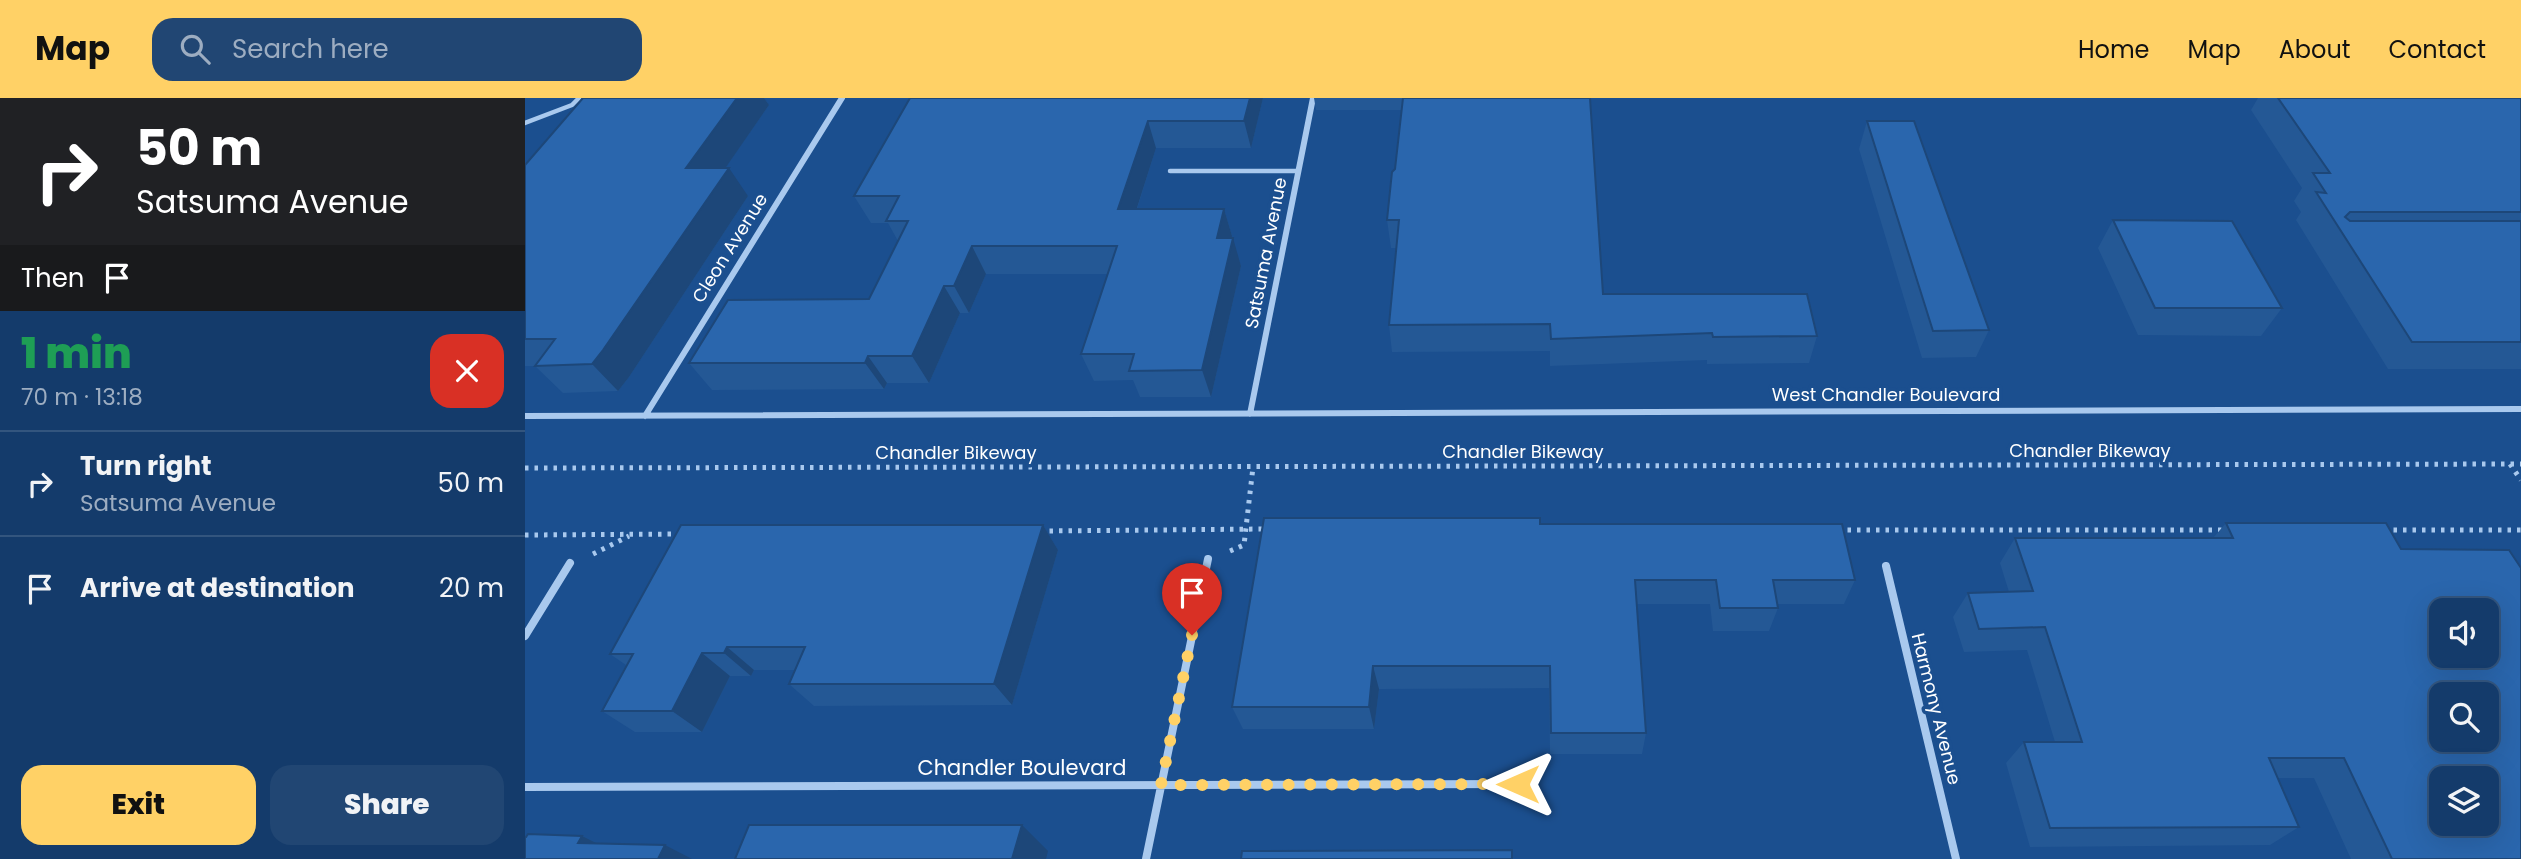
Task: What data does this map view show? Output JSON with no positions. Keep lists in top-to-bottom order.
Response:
{
  "streets": {
    "street": [
      "Cleon Avenue",
      "Satsuma Avenue",
      "West Chandler Boulevard",
      "Harmony Avenue",
      "Chandler Boulevard"
    ],
    "path": ["Chandler Bikeway"]
  },
  "crossings": [
    ["Satsuma Avenue", "West Chandler Boulevard"]
  ],
  "page": {
    "header": "Map",
    "search": "Search here",
    "nav": [
      "Home",
      "Map",
      "About",
      "Contact"
    ],
    "turn": ["50 m", "Satsuma Avenue"],
    "then": "Then",
    "heading": ["1 min", "70 m · 13:18"],
    "list": [
      {
        "name": "Turn right",
        "note": "Satsuma Avenue",
        "value": "50 m"
      },
      {
        "name": "Arrive at destination",
        "value": "20 m"
      }
    ],
    "buttons": ["Exit", "Share"]
  }
}
